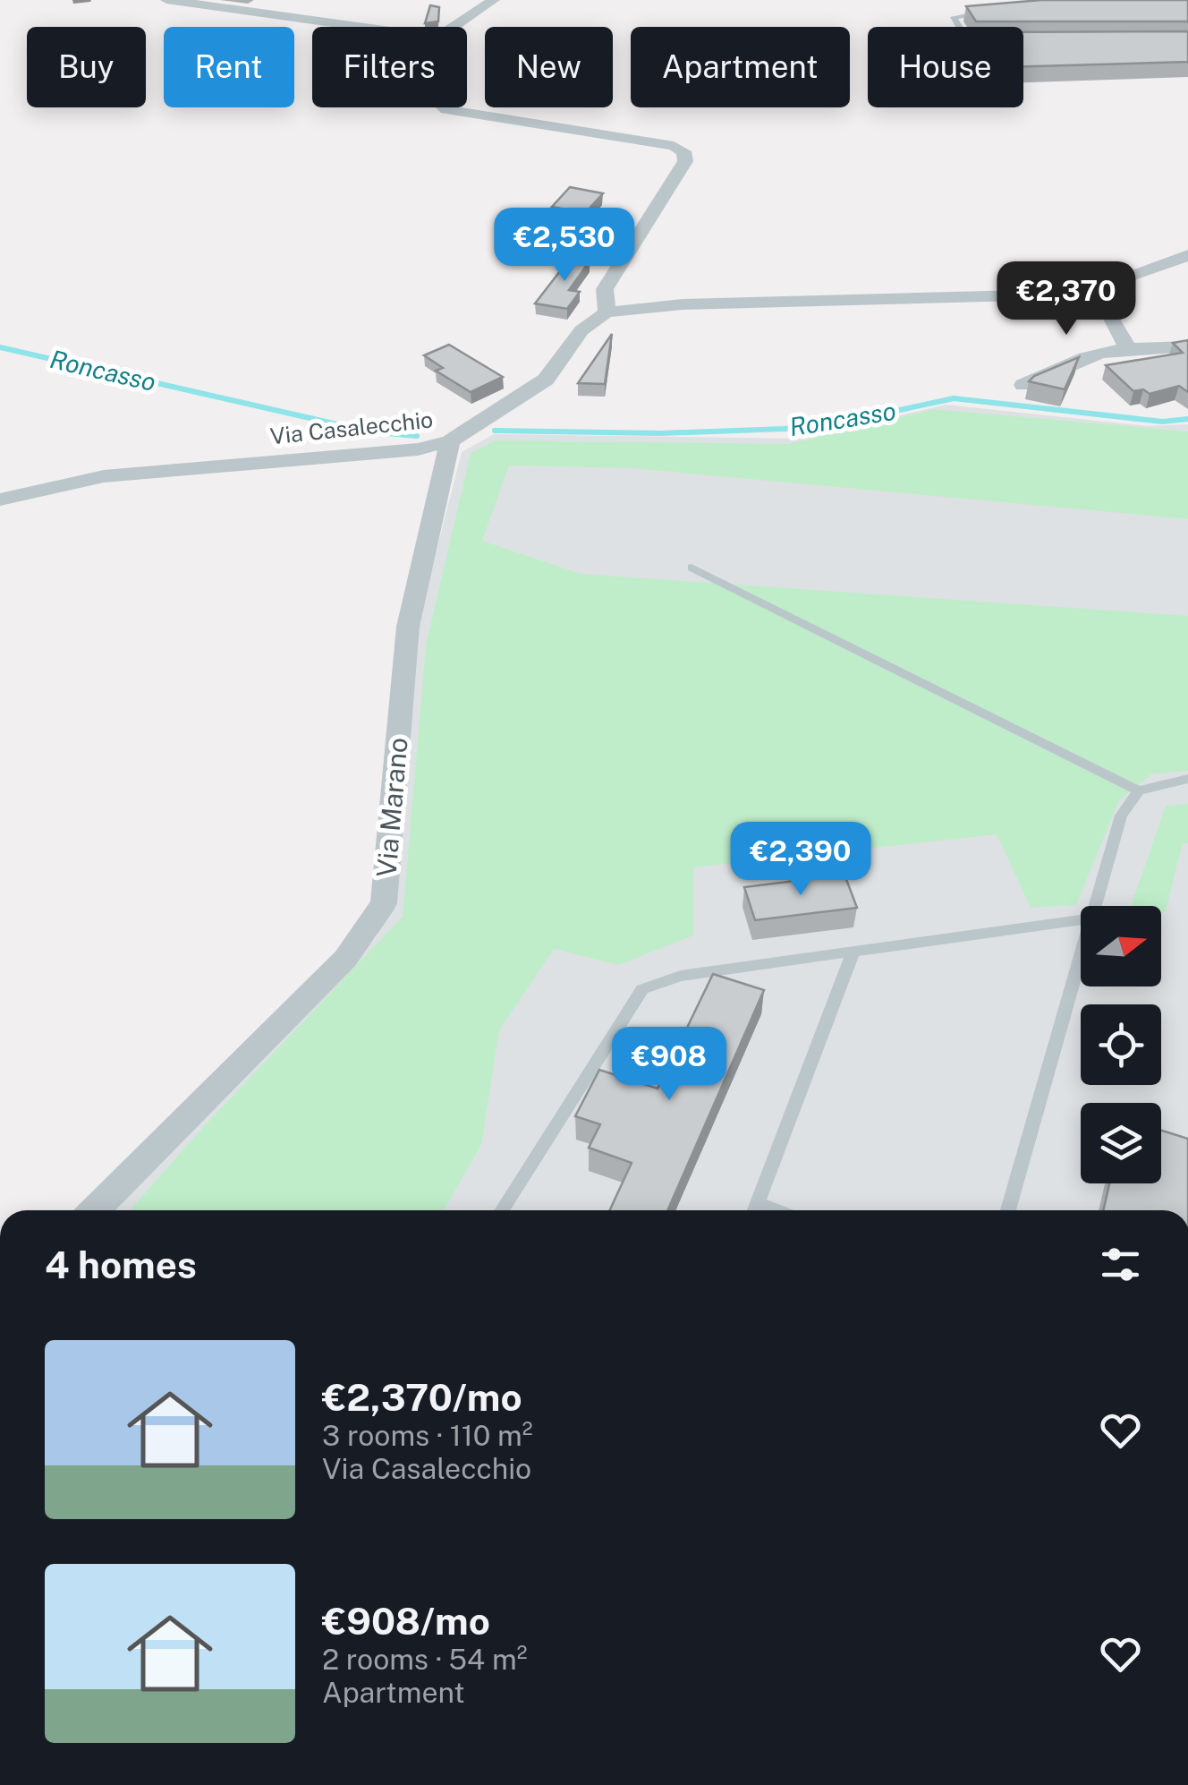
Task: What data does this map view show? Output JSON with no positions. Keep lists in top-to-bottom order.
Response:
{
  "streets": {
    "street": ["Via Casalecchio", "Via Marano"]
  },
  "crossings": [
    ["Via Casalecchio", "Via Marano"]
  ],
  "water": ["Roncasso"],
  "north": "right",
  "page": {
    "chip": [
      "Buy",
      "Rent",
      "Filters",
      "New",
      "Apartment",
      "House"
    ],
    "price": [
      "€2,530",
      "€2,370",
      "€2,390",
      "€908"
    ],
    "heading": "4 homes",
    "list": [
      {
        "name": "€2,370/mo",
        "note": "3 rooms · 110 m² · Via Casalecchio"
      },
      {
        "name": "€908/mo",
        "note": "2 rooms · 54 m² · Apartment"
      }
    ]
  }
}
